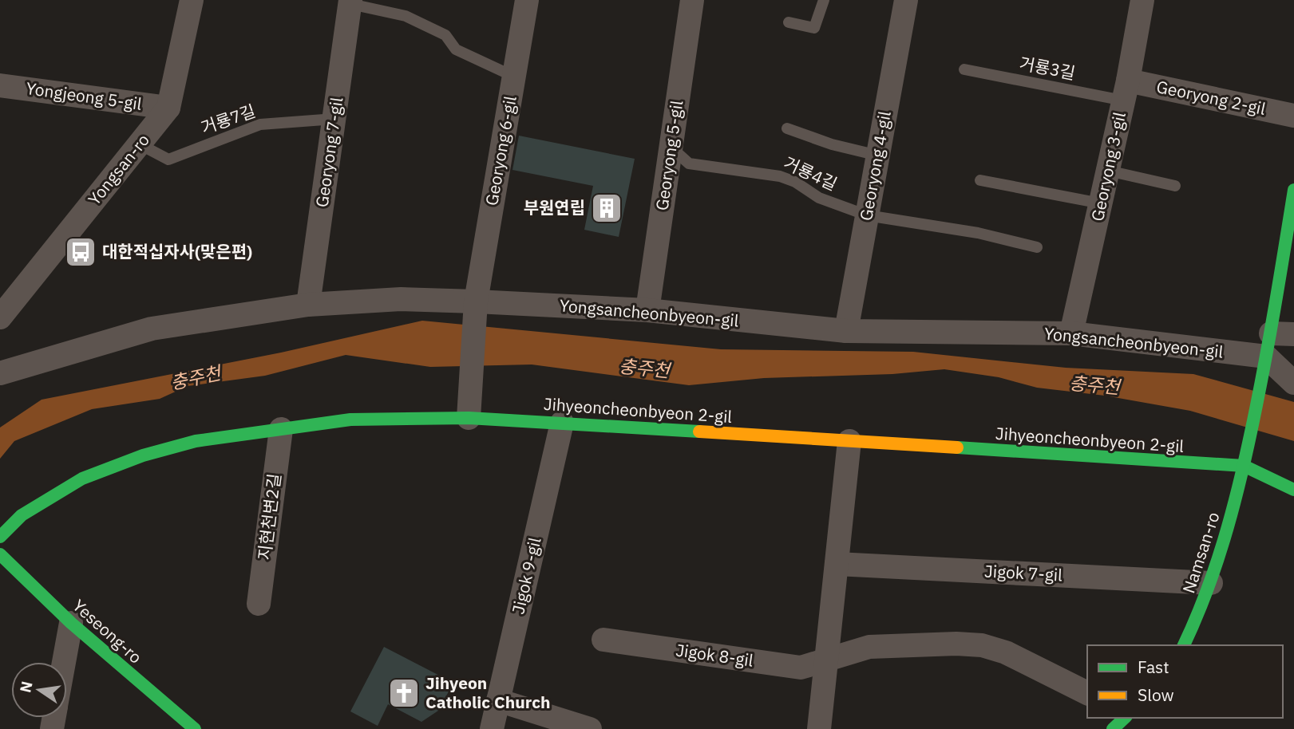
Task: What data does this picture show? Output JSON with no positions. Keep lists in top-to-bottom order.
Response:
{
  "streets": {
    "street": [
      "Yongjeong 5-gil",
      "Georyong 2-gil",
      "Georyong 6-gil",
      "Georyong 7-gil",
      "Georyong 5-gil",
      "Georyong 4-gil",
      "Georyong 3-gil",
      "Yongsan-ro",
      "Yongsancheonbyeon-gil",
      "Jihyeoncheonbyeon 2-gil",
      "지현천변2길",
      "Namsan-ro",
      "Jigok 7-gil",
      "Jigok 9-gil",
      "Yeseong-ro",
      "Jigok 8-gil"
    ],
    "lane": ["거룡3길", "거룡7길", "거룡4길"]
  },
  "crossings": [
    ["거룡3길", "Georyong 2-gil"],
    ["거룡3길", "Georyong 3-gil"],
    ["Yongjeong 5-gil", "Yongsan-ro"],
    ["Georyong 2-gil", "Georyong 3-gil"],
    ["거룡7길", "Georyong 7-gil"],
    ["거룡7길", "Yongsan-ro"],
    ["Georyong 6-gil", "Yongsancheonbyeon-gil"],
    ["Georyong 6-gil", "Jihyeoncheonbyeon 2-gil"],
    ["Georyong 7-gil", "Yongsancheonbyeon-gil"],
    ["Georyong 5-gil", "거룡4길"],
    ["Georyong 5-gil", "Yongsancheonbyeon-gil"],
    ["Georyong 4-gil", "거룡4길"],
    ["Georyong 4-gil", "Yongsancheonbyeon-gil"],
    ["Georyong 3-gil", "Yongsancheonbyeon-gil"],
    ["Yongsancheonbyeon-gil", "Namsan-ro"],
    ["Jihyeoncheonbyeon 2-gil", "지현천변2길"],
    ["Jihyeoncheonbyeon 2-gil", "Namsan-ro"],
    ["Jihyeoncheonbyeon 2-gil", "Jigok 9-gil"],
    ["Namsan-ro", "Jigok 7-gil"]
  ],
  "water": ["충주천"],
  "places": {
    "building": ["부원연립"],
    "bus stop": ["대한적십자사(맞은편)"],
    "church": ["Jihyeon Catholic Church"]
  },
  "legend": ["Fast", "Slow"],
  "north": "left"
}
